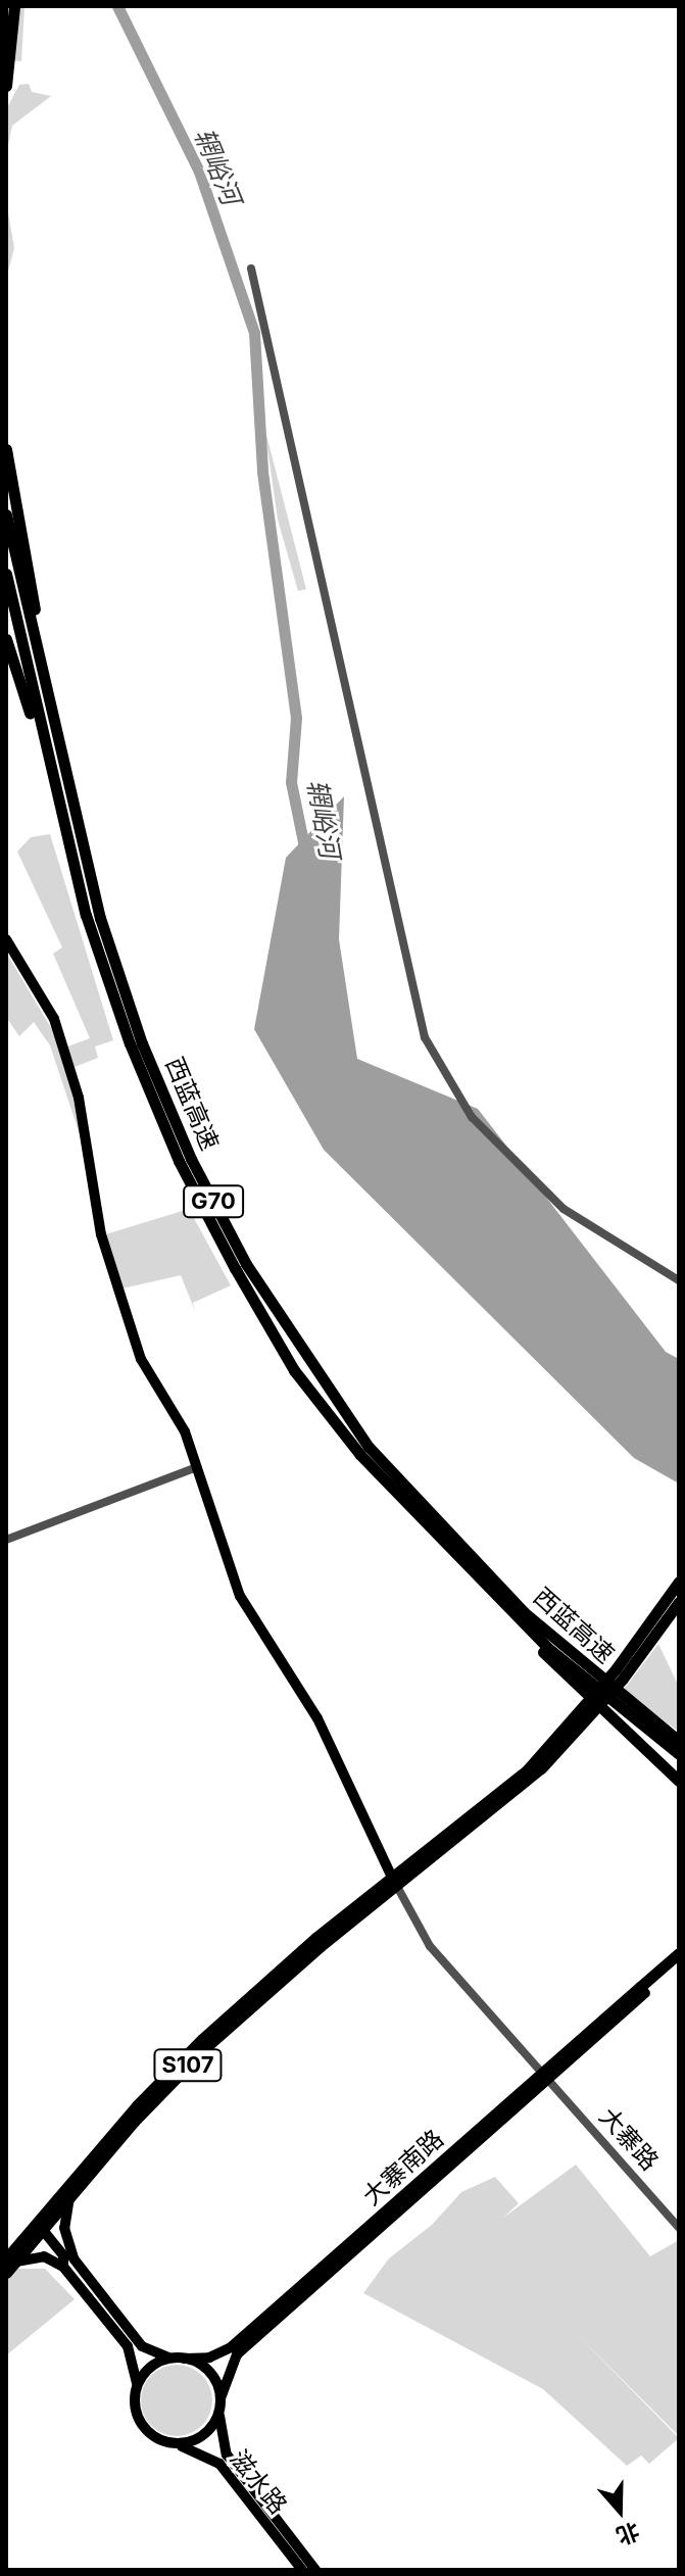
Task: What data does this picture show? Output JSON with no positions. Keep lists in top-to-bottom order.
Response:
{
  "streets": {
    "highway": ["西蓝高速", "G70", "S107"],
    "main road": ["大寨南路", "滋水路"],
    "street": ["大寨路"]
  },
  "crossings": [
    ["S107", "大寨路"],
    ["大寨路", "大寨南路"],
    ["大寨南路", "滋水路"]
  ],
  "water": ["辋峪河"],
  "north": "bottom"
}
